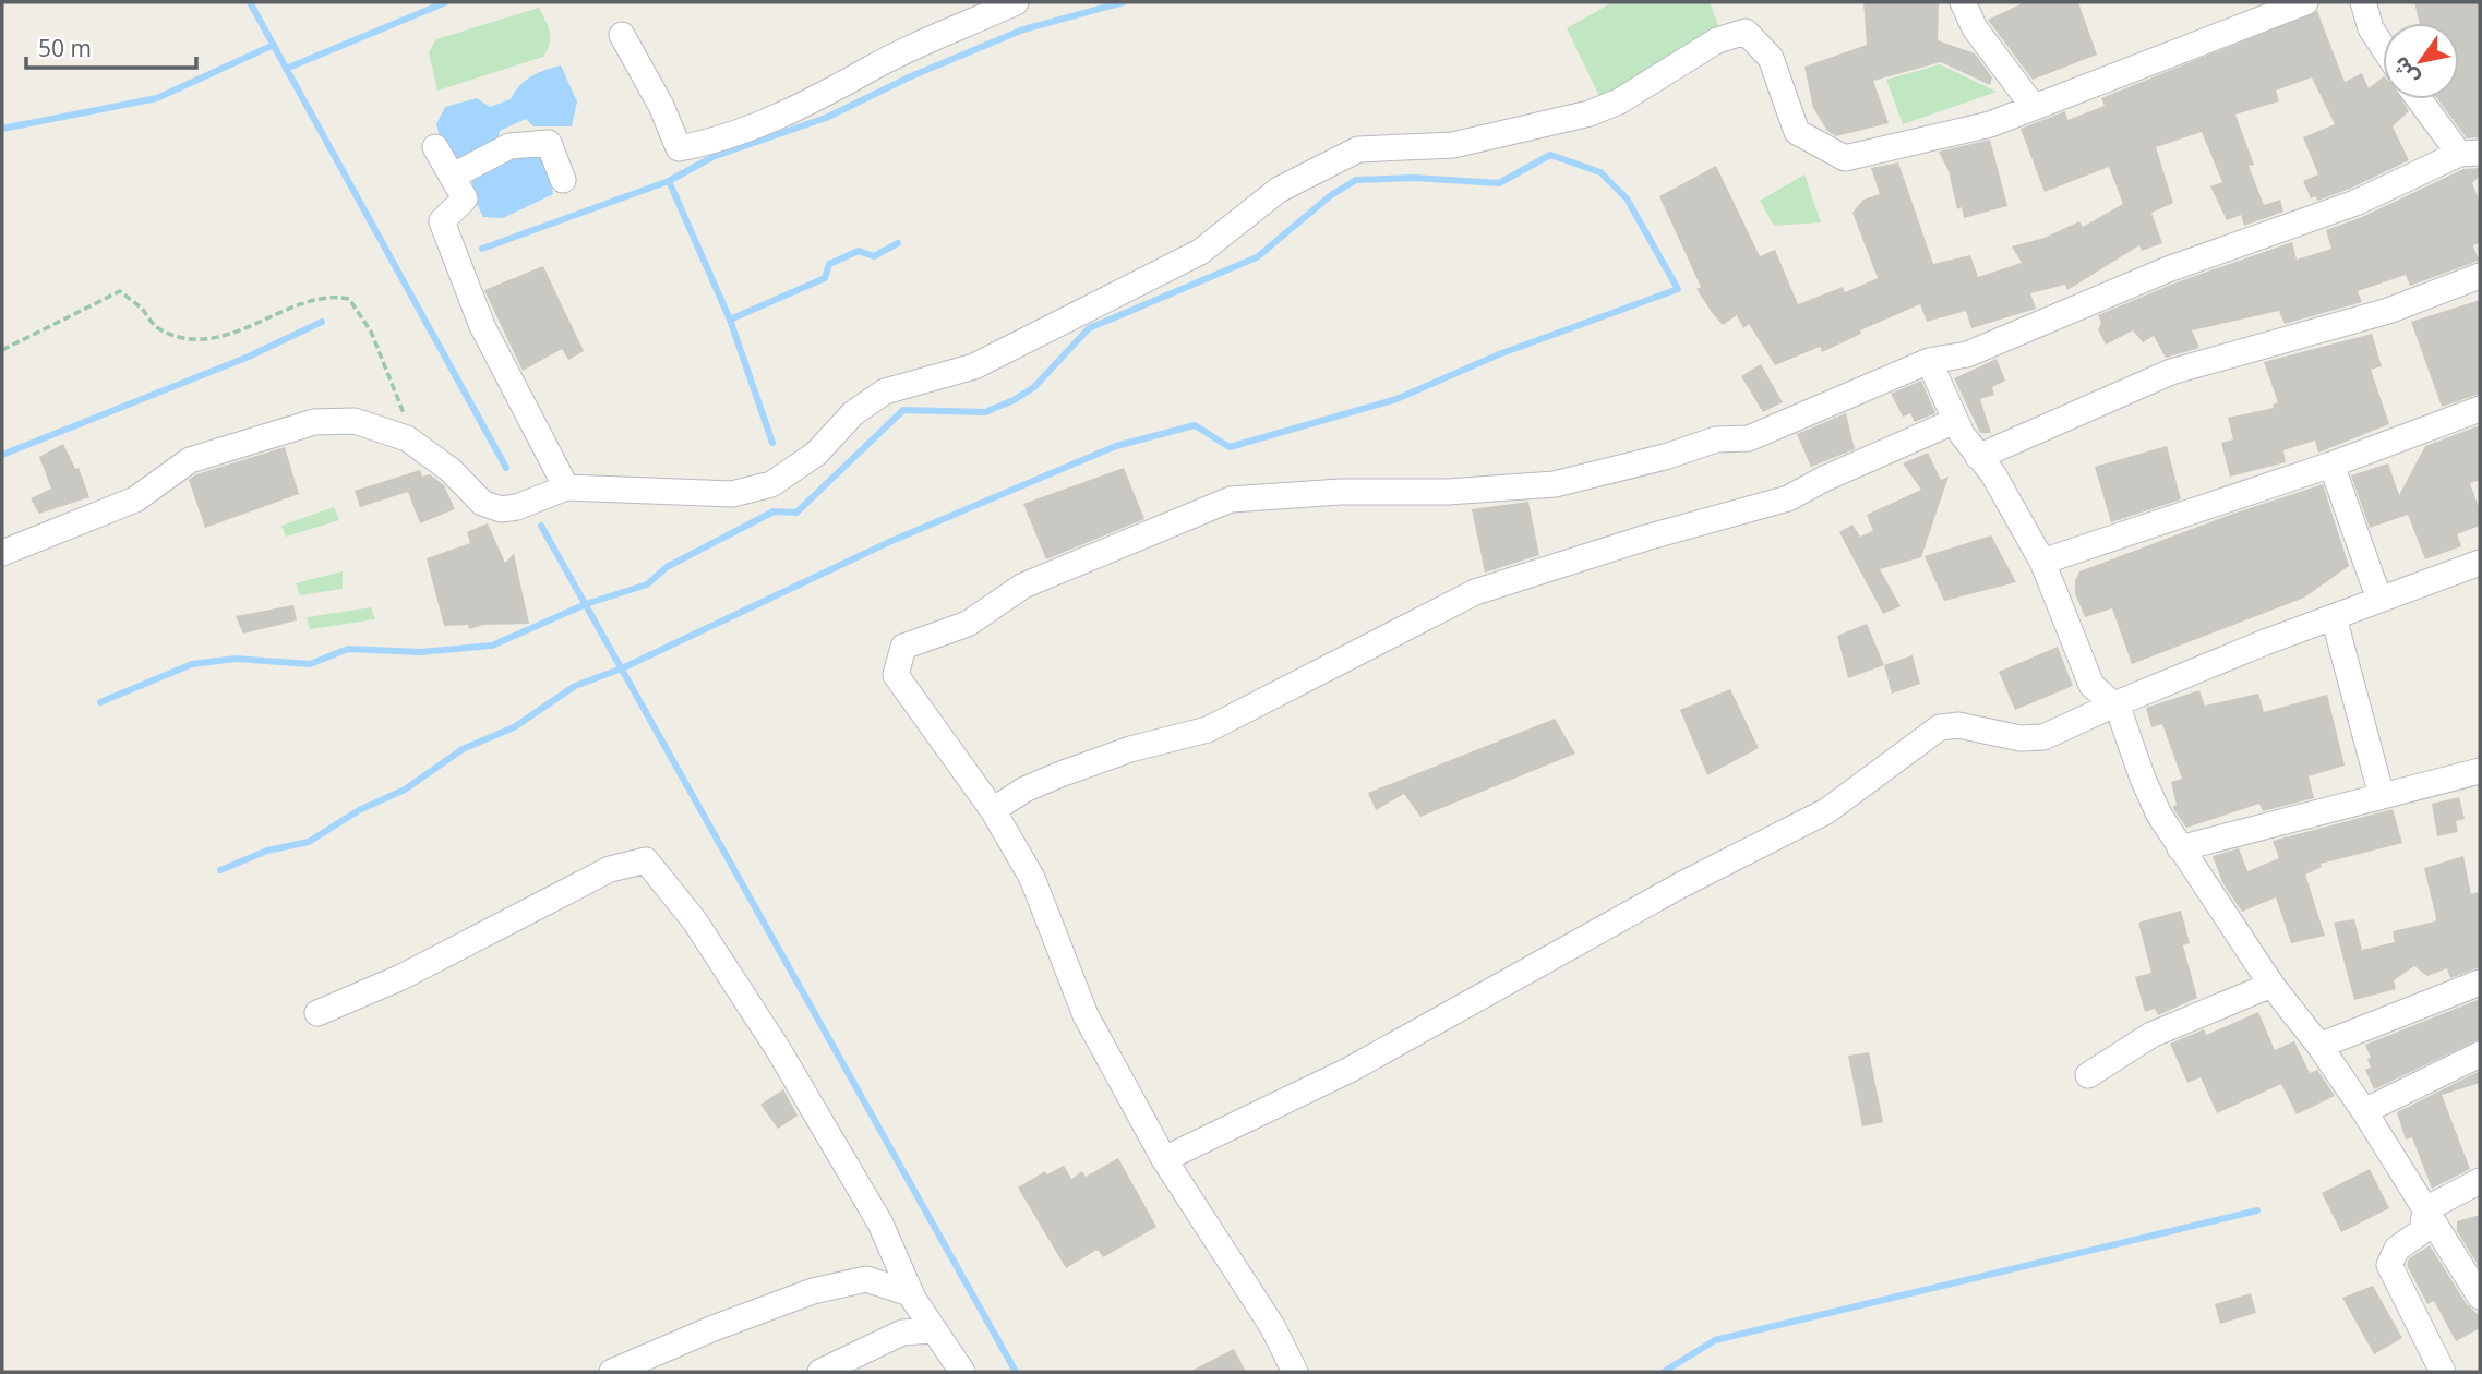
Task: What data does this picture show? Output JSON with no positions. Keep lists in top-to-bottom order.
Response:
{
  "scale_bar": "50 m",
  "north": "bottom left"
}
